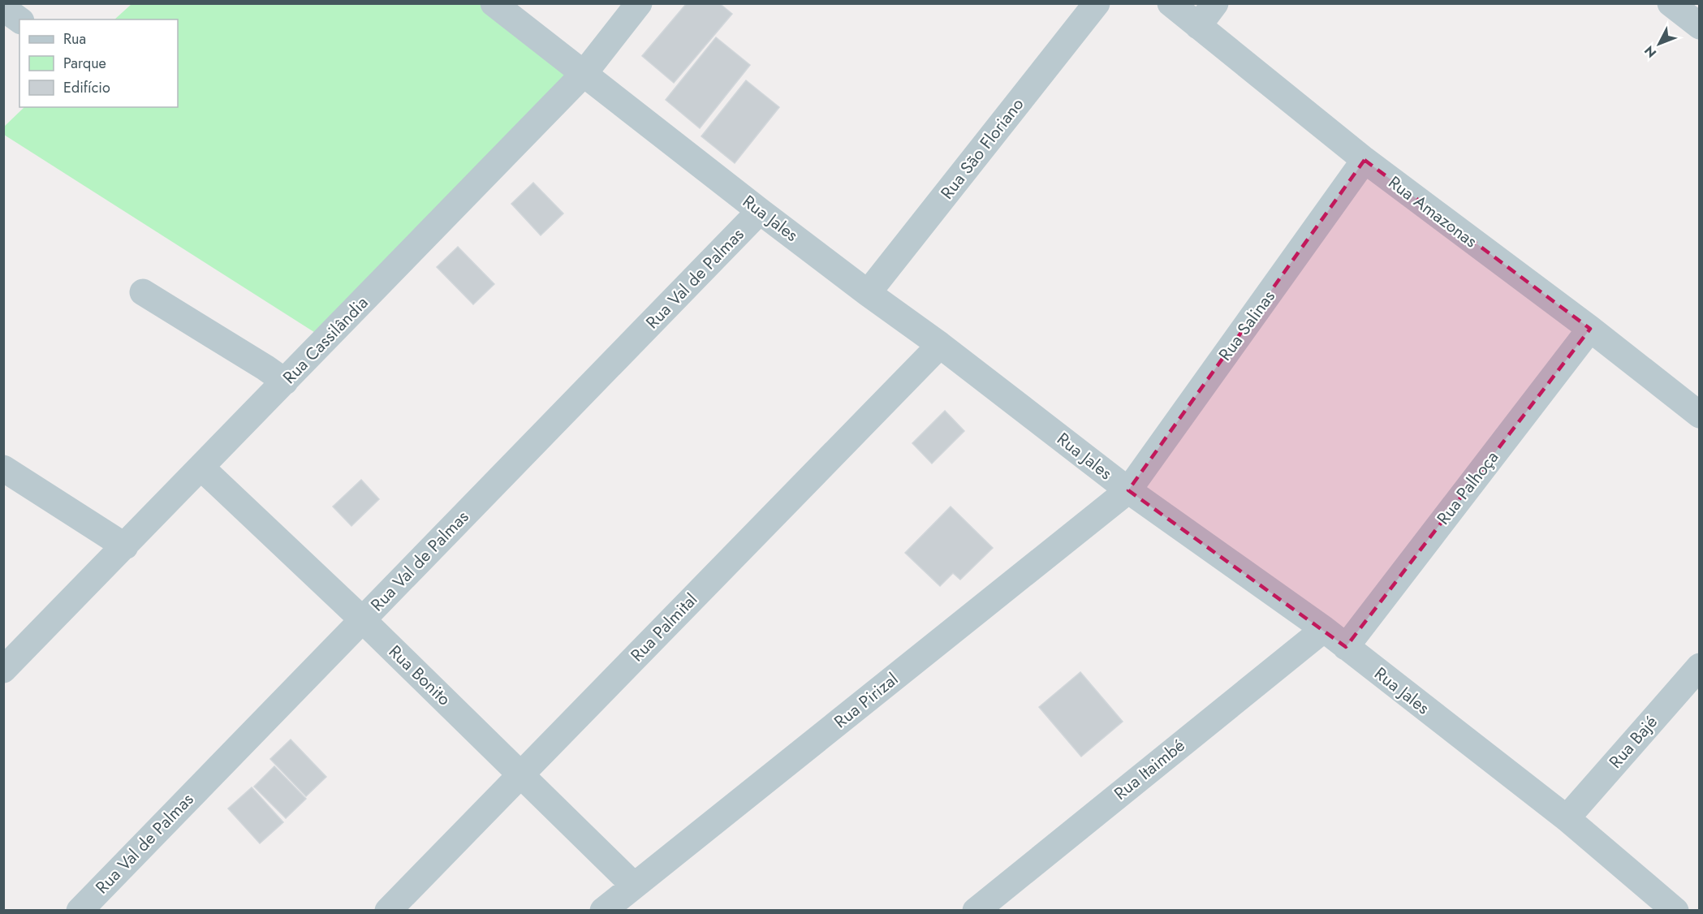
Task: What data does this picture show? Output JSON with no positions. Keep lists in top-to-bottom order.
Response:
{
  "streets": {
    "street": [
      "Rua São Floriano",
      "Rua Amazonas",
      "Rua Jales",
      "Rua Val de Palmas",
      "Rua Salinas",
      "Rua Cassilândia",
      "Rua Palhoça",
      "Rua Palmital",
      "Rua Bonito",
      "Rua Pirizal",
      "Rua Bajé",
      "Rua Itaimbé"
    ]
  },
  "crossings": [
    ["Rua São Floriano", "Rua Jales"],
    ["Rua Amazonas", "Rua Salinas"],
    ["Rua Amazonas", "Rua Palhoça"],
    ["Rua Jales", "Rua Val de Palmas"],
    ["Rua Jales", "Rua Salinas"],
    ["Rua Jales", "Rua Cassilândia"],
    ["Rua Jales", "Rua Palhoça"],
    ["Rua Jales", "Rua Palmital"],
    ["Rua Jales", "Rua Pirizal"],
    ["Rua Jales", "Rua Bajé"],
    ["Rua Jales", "Rua Itaimbé"],
    ["Rua Val de Palmas", "Rua Bonito"],
    ["Rua Salinas", "Rua Pirizal"],
    ["Rua Cassilândia", "Rua Bonito"],
    ["Rua Palmital", "Rua Bonito"],
    ["Rua Bonito", "Rua Pirizal"]
  ],
  "legend": ["Rua", "Parque", "Edifício"],
  "north": "bottom left"
}
